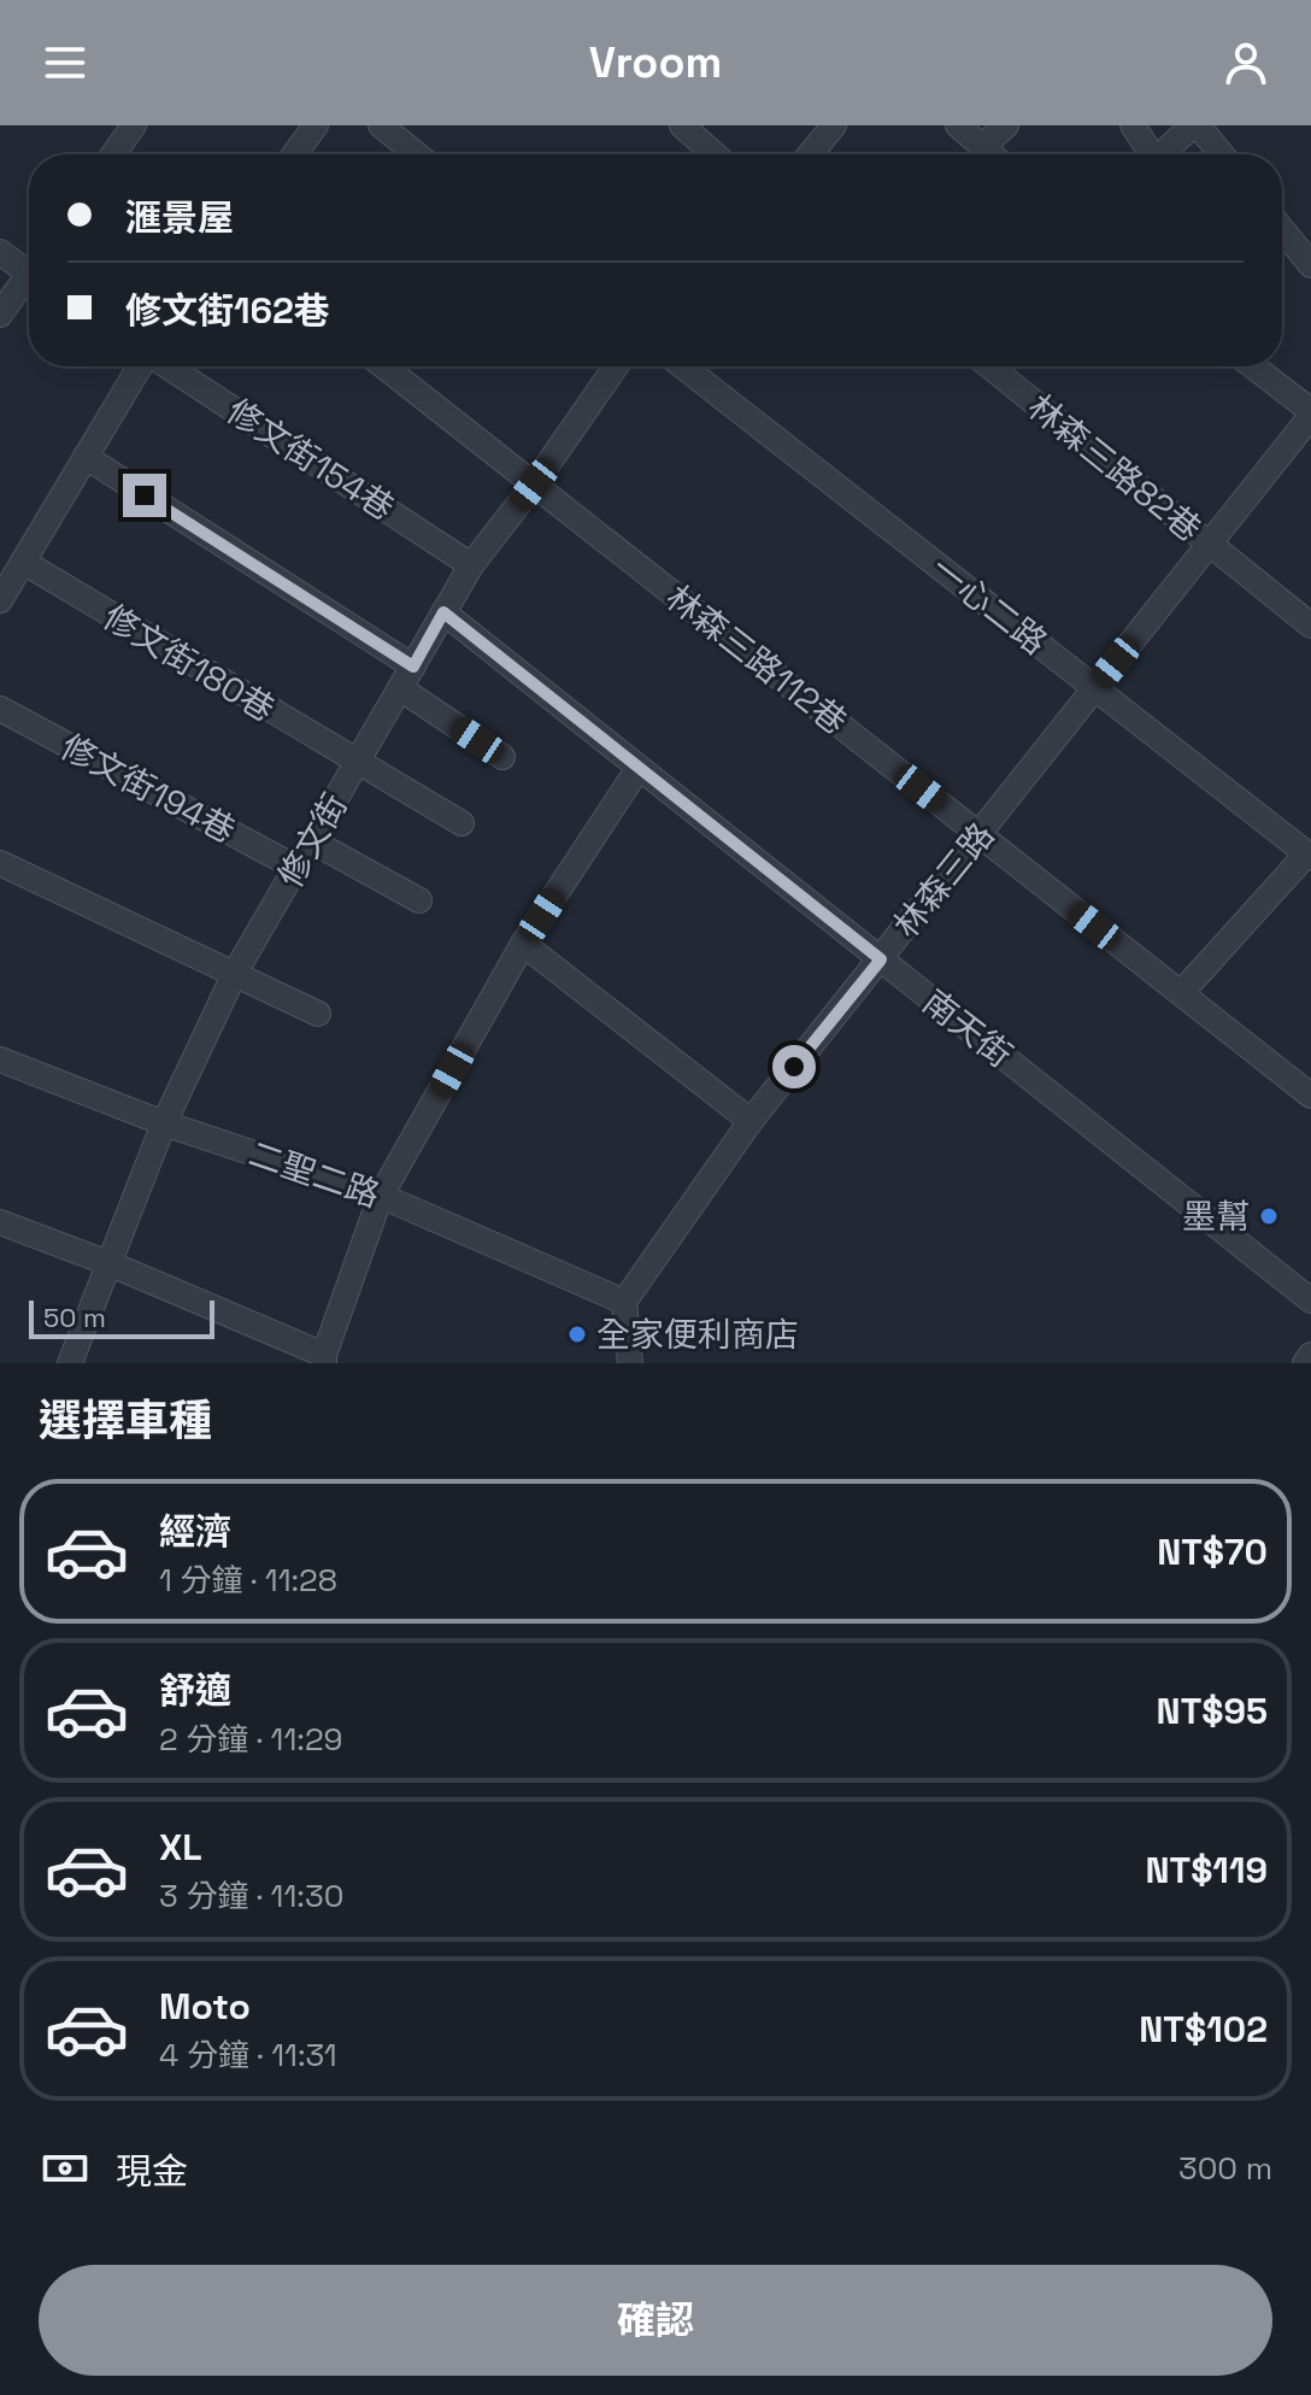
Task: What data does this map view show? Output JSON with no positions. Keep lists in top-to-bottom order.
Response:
{
  "streets": {
    "street": [
      "修文街154巷",
      "林森三路82巷",
      "一心二路",
      "林森三路112巷",
      "修文街180巷",
      "修文街194巷",
      "修文街",
      "林森三路",
      "南天街",
      "二聖二路"
    ]
  },
  "crossings": [
    ["修文街154巷", "修文街"],
    ["林森三路82巷", "林森三路"],
    ["一心二路", "林森三路"],
    ["林森三路112巷", "修文街"],
    ["林森三路112巷", "林森三路"],
    ["修文街180巷", "修文街"],
    ["修文街194巷", "修文街"],
    ["修文街", "南天街"],
    ["修文街", "二聖二路"],
    ["林森三路", "南天街"],
    ["林森三路", "二聖二路"]
  ],
  "places": ["墨幫", "全家便利商店"],
  "scale_bar": "50 m",
  "page": {
    "header": "Vroom",
    "banner": ["滙景屋", "修文街162巷"],
    "scale": "50 m",
    "heading": "選擇車種",
    "list": [
      {
        "name": "經濟",
        "note": "1 分鐘 · 11:28",
        "value": "NT$70"
      },
      {
        "name": "舒適",
        "note": "2 分鐘 · 11:29",
        "value": "NT$95"
      },
      {
        "name": "XL",
        "note": "3 分鐘 · 11:30",
        "value": "NT$119"
      },
      {
        "name": "Moto",
        "note": "4 分鐘 · 11:31",
        "value": "NT$102"
      }
    ],
    "pay": ["現金", "300 m"],
    "buttons": "確認"
  }
}
